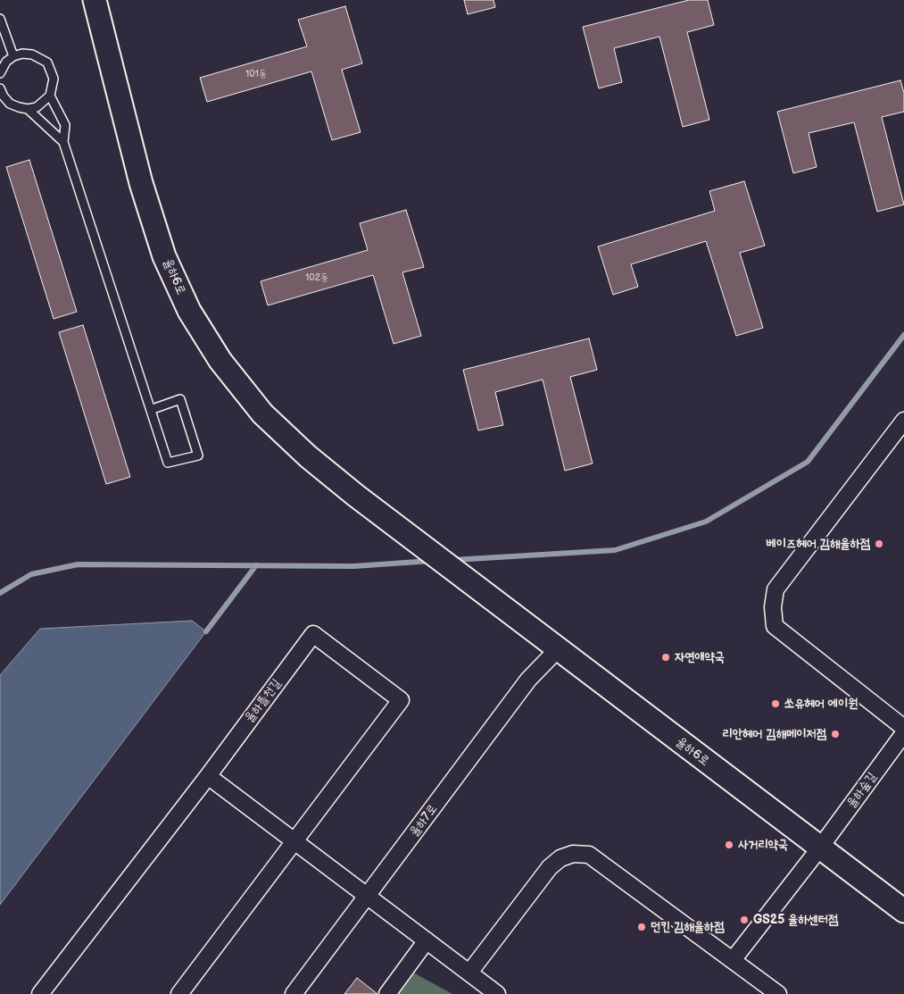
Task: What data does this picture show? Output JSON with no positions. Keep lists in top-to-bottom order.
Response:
{
  "streets": {
    "street": [
      "율하6로",
      "율하뜰천길",
      "율하숲길",
      "율하7로"
    ]
  },
  "crossings": [
    ["율하6로", "율하숲길"],
    ["율하6로", "율하7로"]
  ],
  "places": [
    "베이즈헤어 김해율하점",
    "자연애약국",
    "쏘유헤어 에이원",
    "리안헤어 김해메이저점",
    "사거리약국",
    "GS25 율하센터점",
    "던킨 김해율하점"
  ],
  "house_numbers": ["101동", "102동"]
}
